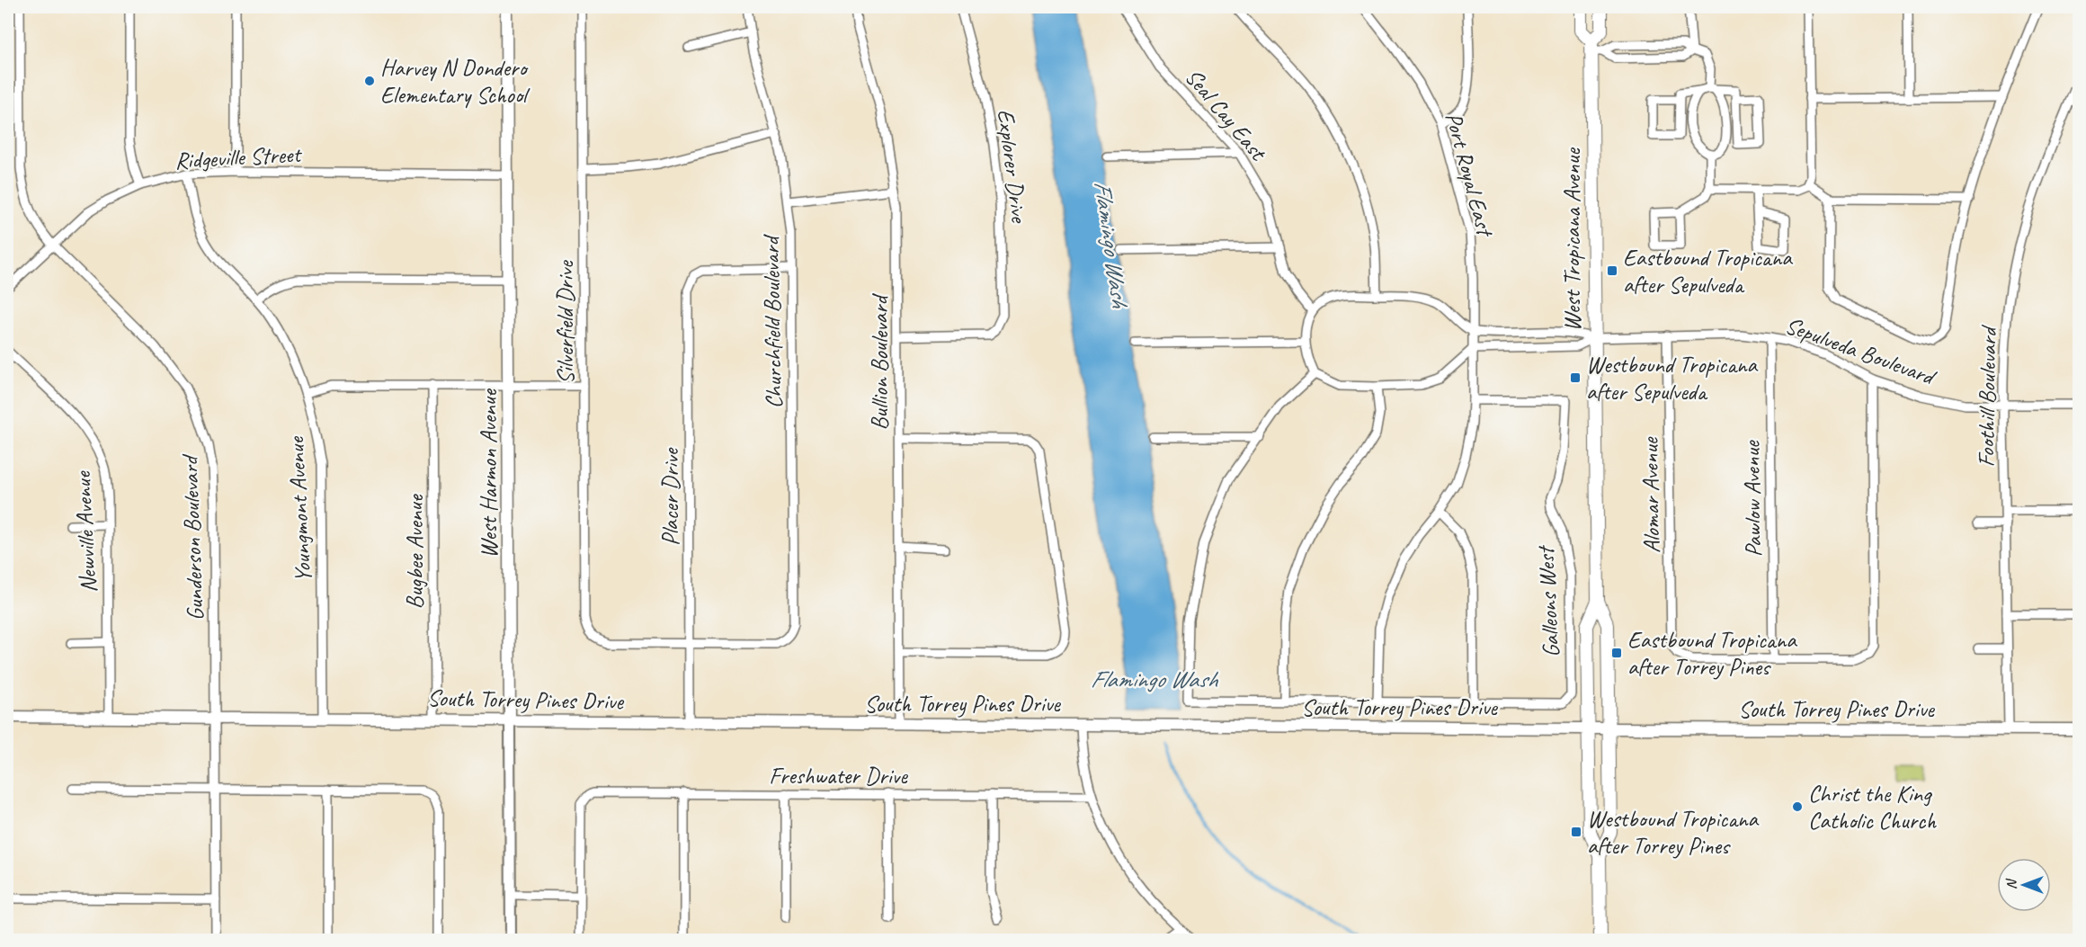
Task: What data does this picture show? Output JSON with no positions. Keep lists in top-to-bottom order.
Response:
{
  "streets": {
    "main road": ["West Tropicana Avenue", "West Harmon Avenue", "South Torrey Pines Drive"],
    "street": [
      "Seal Cay East",
      "Ridgeville Street",
      "Explorer Drive",
      "Port Royal East",
      "Silverfield Drive",
      "Churchfield Boulevard",
      "Sepulveda Boulevard",
      "Bullion Boulevard",
      "Foothill Boulevard",
      "Alomar Avenue",
      "Placer Drive",
      "Pawlow Avenue",
      "Youngmont Avenue",
      "Newville Avenue",
      "Gunderson Boulevard",
      "Bugbee Avenue",
      "Galleons West",
      "Freshwater Drive"
    ]
  },
  "crossings": [
    ["Ridgeville Street", "West Harmon Avenue"],
    ["Ridgeville Street", "Youngmont Avenue"],
    ["Ridgeville Street", "Gunderson Boulevard"],
    ["Explorer Drive", "Bullion Boulevard"],
    ["Port Royal East", "Sepulveda Boulevard"],
    ["Port Royal East", "Galleons West"],
    ["West Tropicana Avenue", "Sepulveda Boulevard"],
    ["West Tropicana Avenue", "South Torrey Pines Drive"],
    ["Silverfield Drive", "Churchfield Boulevard"],
    ["Silverfield Drive", "Placer Drive"],
    ["Churchfield Boulevard", "Placer Drive"],
    ["Sepulveda Boulevard", "Foothill Boulevard"],
    ["Sepulveda Boulevard", "Alomar Avenue"],
    ["Sepulveda Boulevard", "Pawlow Avenue"],
    ["Bullion Boulevard", "South Torrey Pines Drive"],
    ["Foothill Boulevard", "South Torrey Pines Drive"],
    ["West Harmon Avenue", "South Torrey Pines Drive"],
    ["Alomar Avenue", "Pawlow Avenue"],
    ["Placer Drive", "South Torrey Pines Drive"],
    ["Youngmont Avenue", "South Torrey Pines Drive"],
    ["Newville Avenue", "South Torrey Pines Drive"],
    ["Gunderson Boulevard", "South Torrey Pines Drive"],
    ["Bugbee Avenue", "South Torrey Pines Drive"]
  ],
  "water": ["Flamingo Wash"],
  "places": {
    "other": ["Harvey N Dondero Elementary School", "Christ the King Catholic Church"],
    "transit": [
      "Eastbound Tropicana after Sepulveda",
      "Westbound Tropicana after Sepulveda",
      "Eastbound Tropicana after Torrey Pines",
      "Westbound Tropicana after Torrey Pines"
    ]
  },
  "north": "left"
}
